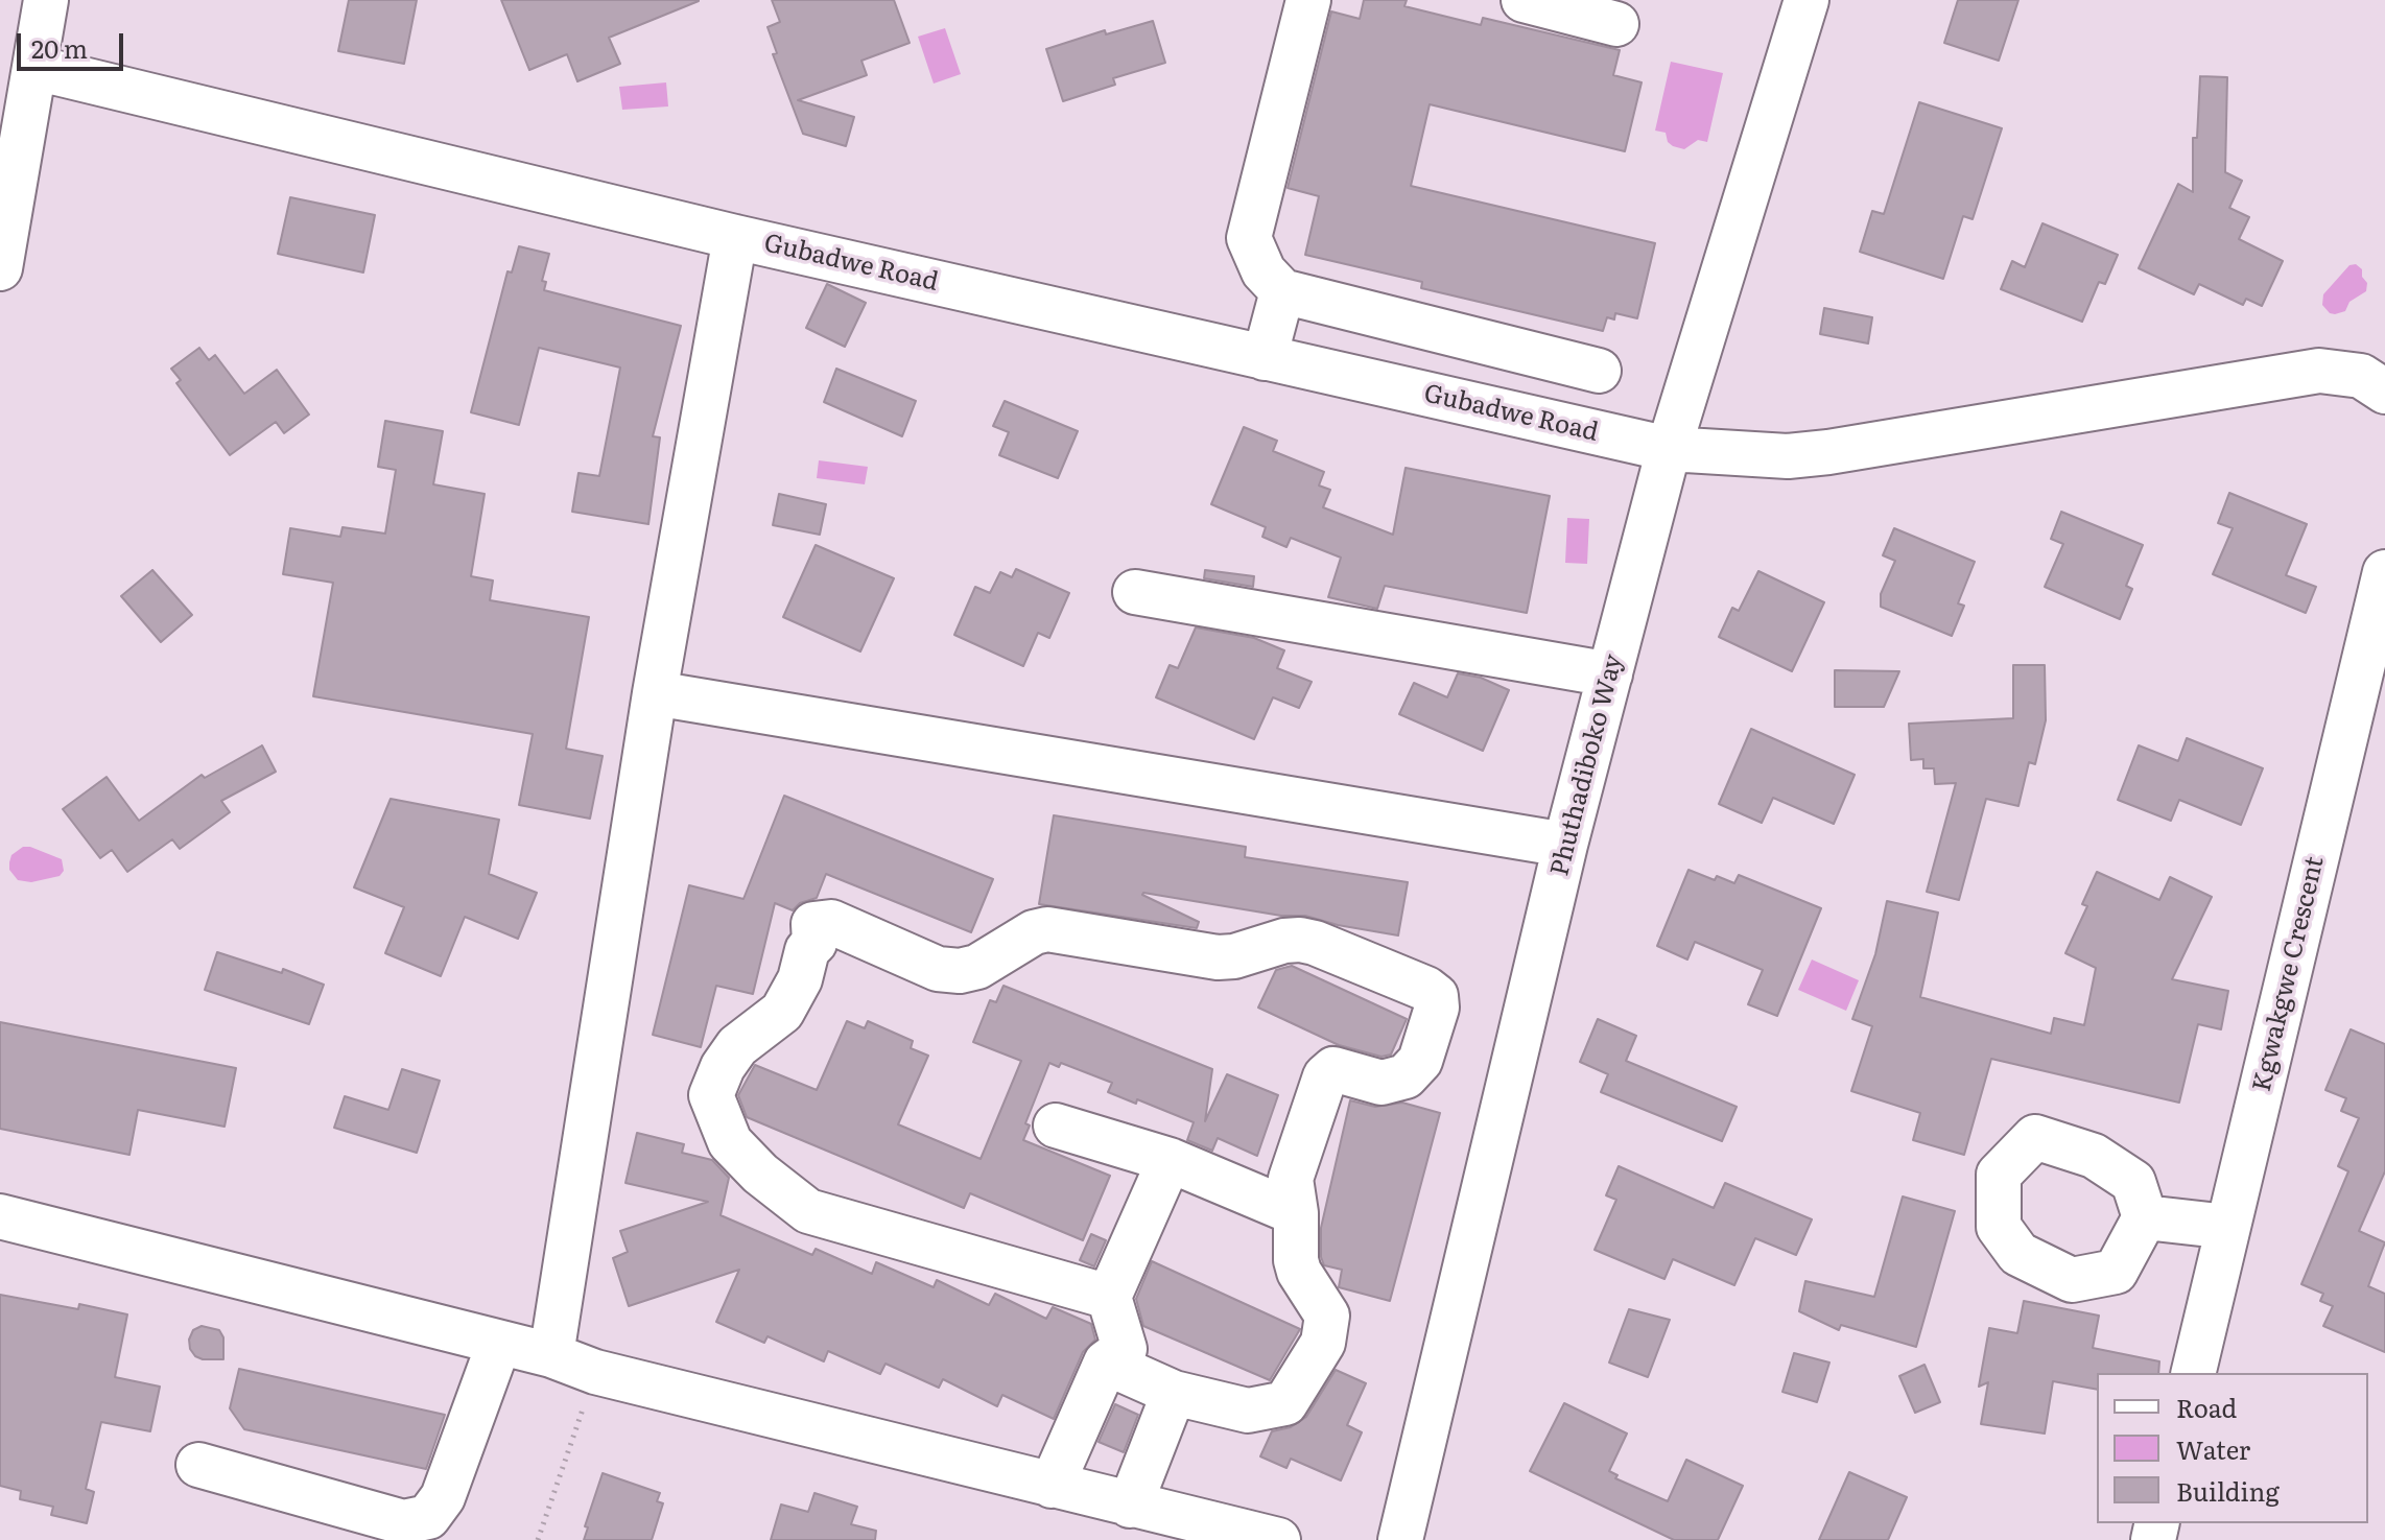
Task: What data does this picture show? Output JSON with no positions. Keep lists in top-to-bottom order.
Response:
{
  "streets": {
    "street": ["Gubadwe Road", "Phuthadiboko Way", "Kgwakgwe Crescent"]
  },
  "crossings": [
    ["Gubadwe Road", "Phuthadiboko Way"]
  ],
  "legend": ["Road", "Water", "Building"],
  "scale_bar": "20 m"
}
